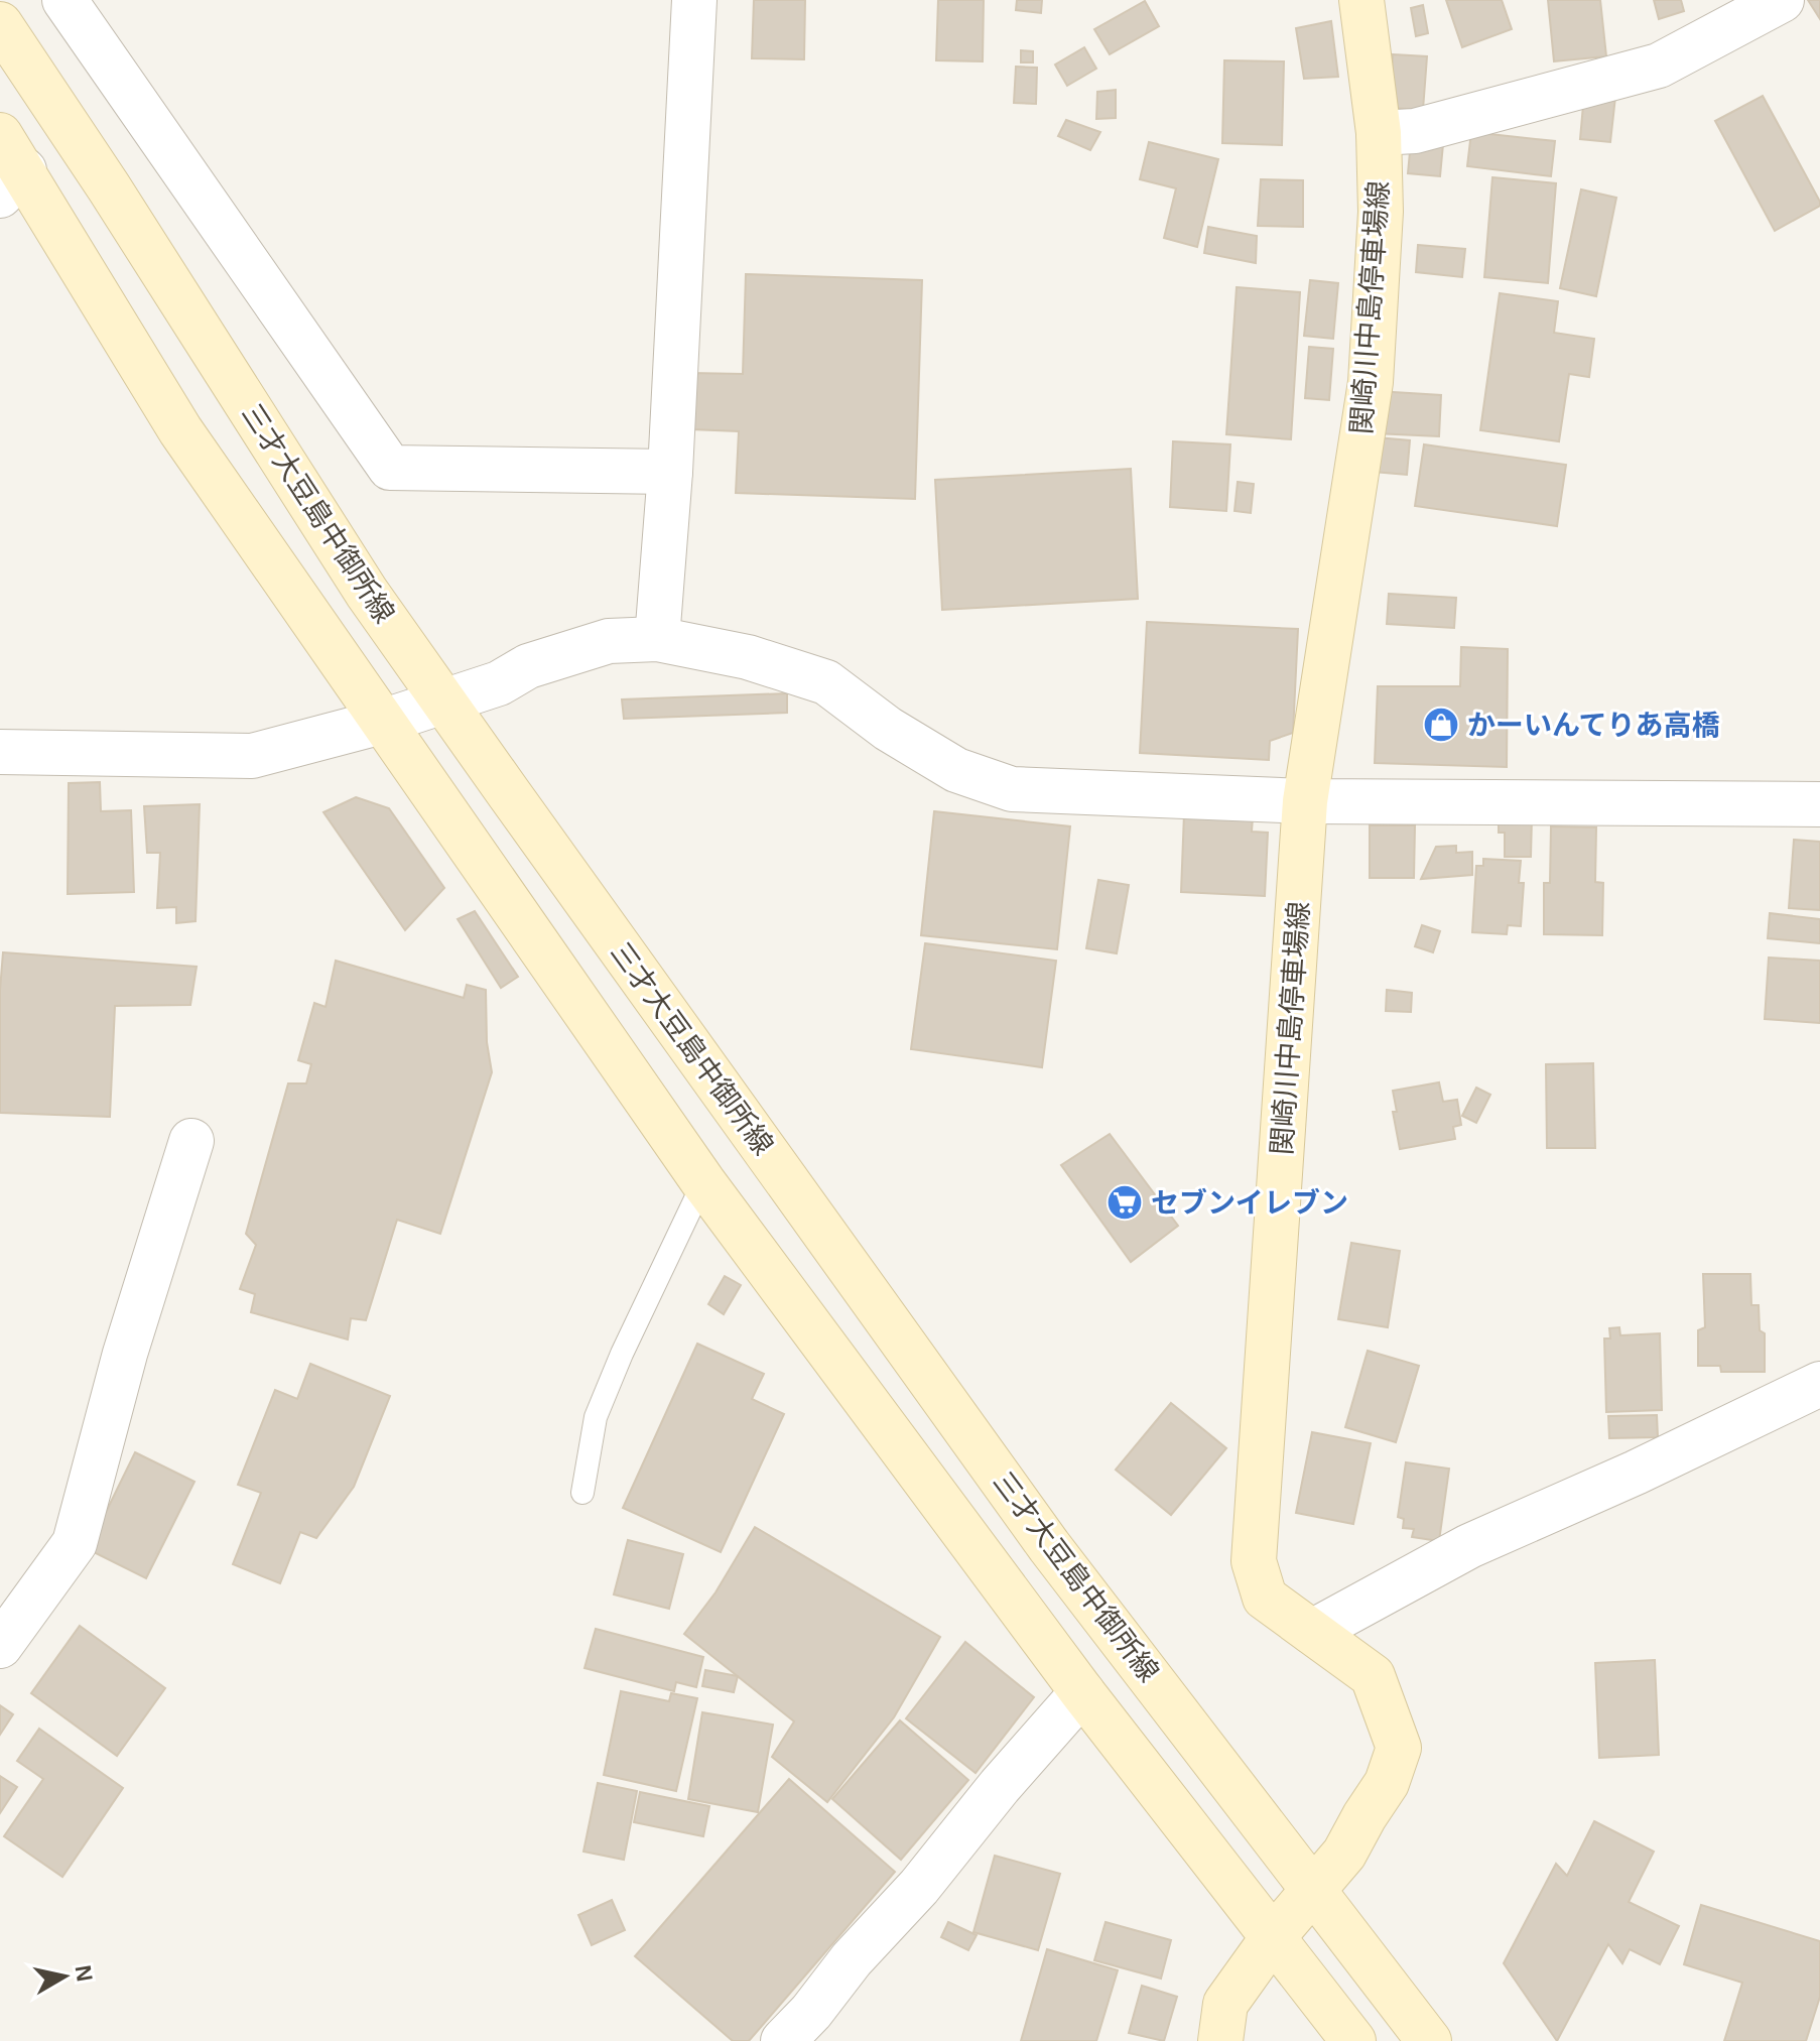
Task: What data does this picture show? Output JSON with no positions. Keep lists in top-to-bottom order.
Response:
{
  "streets": {
    "main road": ["関崎川中島停車場線", "三才大豆島中御所線"]
  },
  "crossings": [
    ["関崎川中島停車場線", "三才大豆島中御所線"]
  ],
  "places": {
    "shop": ["かーいんてりあ高橋"],
    "supermarket": ["セブンイレブン"]
  },
  "north": "right"
}
